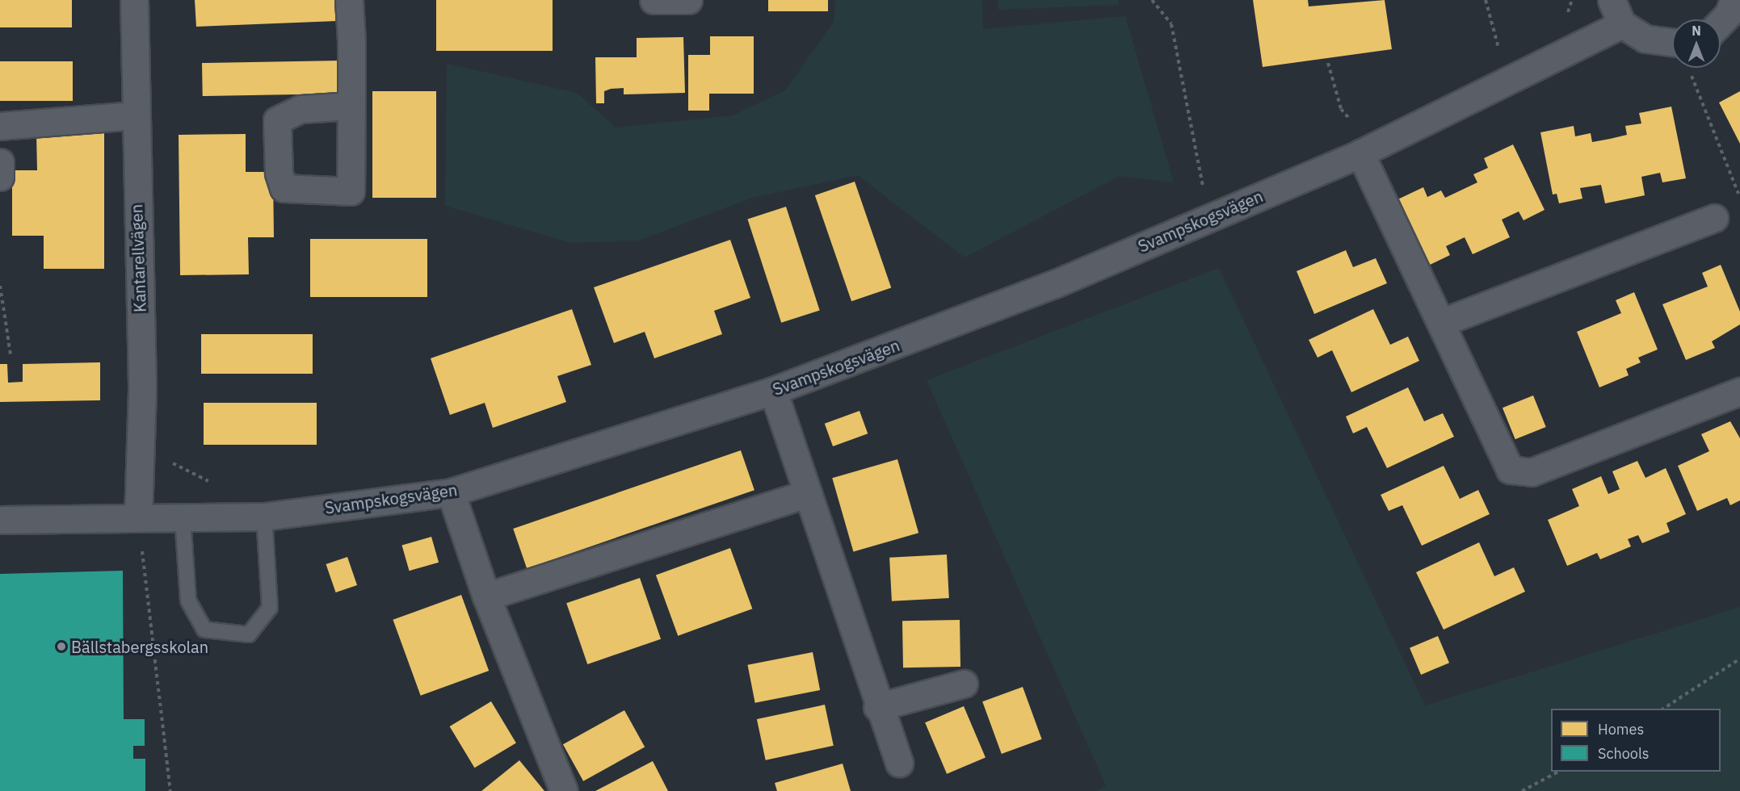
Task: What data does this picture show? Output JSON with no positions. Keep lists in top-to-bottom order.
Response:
{
  "streets": {
    "street": ["Svampskogsvägen", "Kantarellvägen"]
  },
  "crossings": [
    ["Svampskogsvägen", "Kantarellvägen"]
  ],
  "places": ["Bällstabergsskolan"],
  "legend": ["Homes", "Schools"],
  "north": "top"
}
